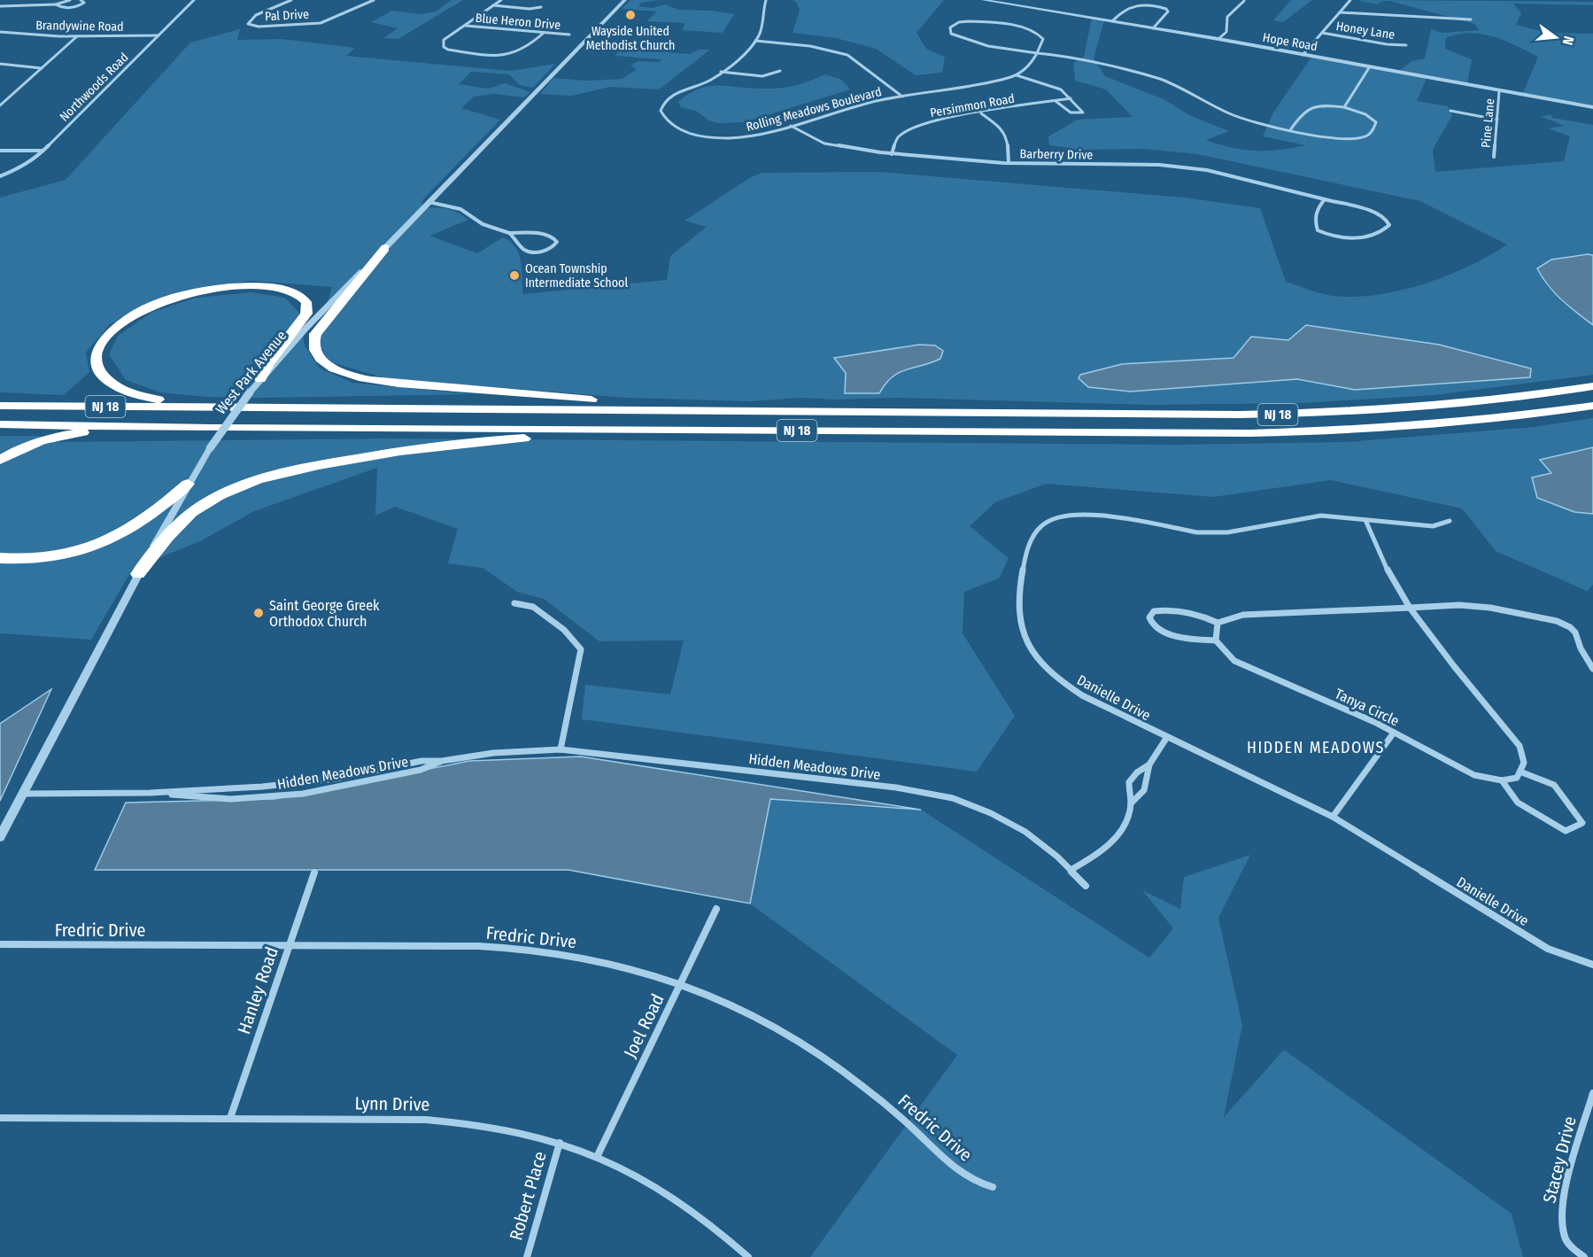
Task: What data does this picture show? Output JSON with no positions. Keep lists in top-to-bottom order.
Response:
{
  "streets": {
    "highway": ["NJ 18"],
    "street": [
      "Pal Drive",
      "Blue Heron Drive",
      "Brandywine Road",
      "Honey Lane",
      "Hope Road",
      "Northwoods Road",
      "Persimmon Road",
      "Rolling Meadows Boulevard",
      "Pine Lane",
      "Barberry Drive",
      "West Park Avenue",
      "Danielle Drive",
      "Tanya Circle",
      "Hidden Meadows Drive",
      "Fredric Drive",
      "Hanley Road",
      "Joel Road",
      "Lynn Drive",
      "Stacey Drive",
      "Robert Place"
    ]
  },
  "crossings": [
    ["Brandywine Road", "Northwoods Road"],
    ["Hope Road", "Pine Lane"],
    ["Persimmon Road", "Barberry Drive"],
    ["Rolling Meadows Boulevard", "Barberry Drive"],
    ["West Park Avenue", "Hidden Meadows Drive"],
    ["Fredric Drive", "Hanley Road"],
    ["Fredric Drive", "Joel Road"],
    ["Hanley Road", "Lynn Drive"],
    ["Joel Road", "Lynn Drive"],
    ["Lynn Drive", "Robert Place"]
  ],
  "districts": ["HIDDEN MEADOWS"],
  "places": ["Wayside United Methodist Church", "Ocean Township Intermediate School", "Saint George Greek Orthodox Church"],
  "north": "right"
}
